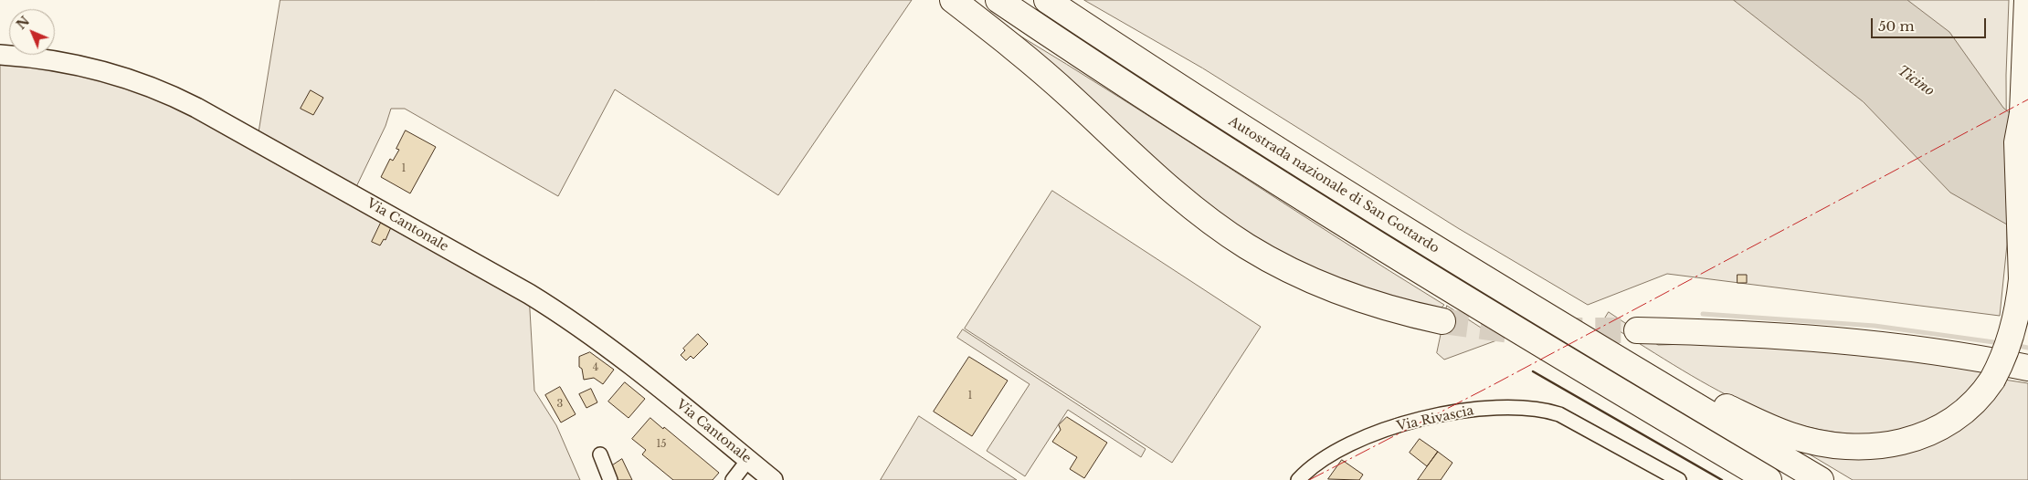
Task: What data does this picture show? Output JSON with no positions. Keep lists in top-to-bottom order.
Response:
{
  "streets": {
    "highway": ["Autostrada nazionale di San Gottardo"],
    "main road": ["Via Cantonale"],
    "street": ["Via Rivascia"]
  },
  "water": ["Ticino"],
  "house_numbers": [
    "1",
    "4",
    "1",
    "3",
    "15"
  ],
  "scale_bar": "50 m",
  "north": "top left"
}
